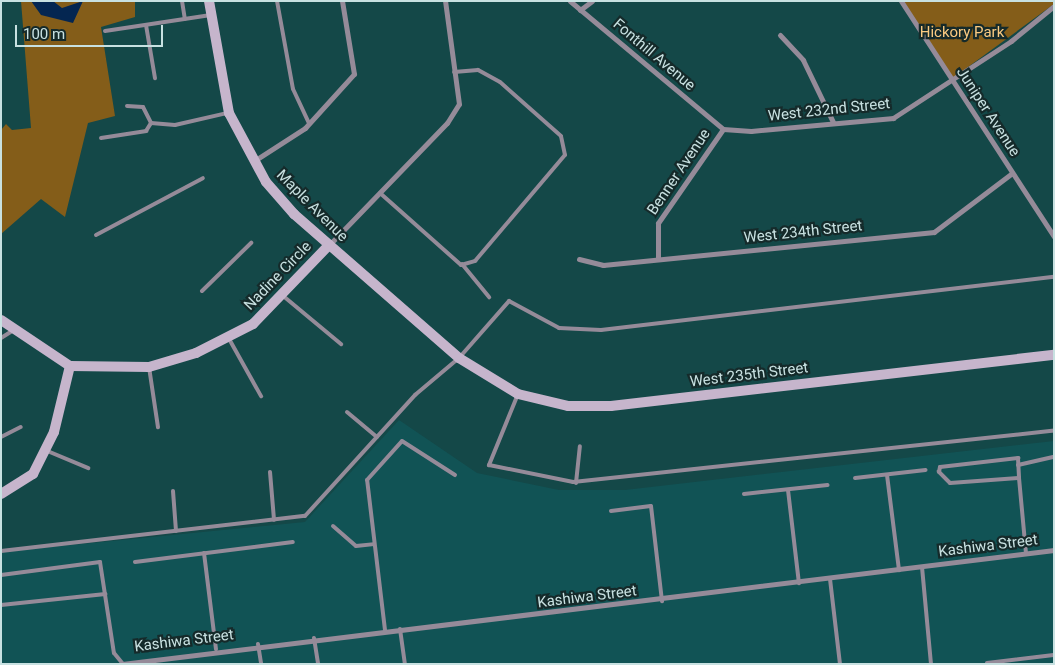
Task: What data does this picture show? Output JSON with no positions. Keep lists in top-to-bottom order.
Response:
{
  "streets": {
    "street": [
      "Fonthill Avenue",
      "West 232nd Street",
      "Juniper Avenue",
      "Benner Avenue",
      "Maple Avenue",
      "West 234th Street",
      "Nadine Circle",
      "West 235th Street",
      "Kashiwa Street"
    ]
  },
  "crossings": [
    ["Fonthill Avenue", "West 232nd Street"],
    ["Fonthill Avenue", "Benner Avenue"],
    ["West 232nd Street", "Juniper Avenue"],
    ["West 232nd Street", "Benner Avenue"],
    ["Juniper Avenue", "West 234th Street"],
    ["Benner Avenue", "West 234th Street"],
    ["Maple Avenue", "Nadine Circle"],
    ["Maple Avenue", "West 235th Street"]
  ],
  "parks": ["Hickory Park"],
  "scale_bar": "100 m"
}
